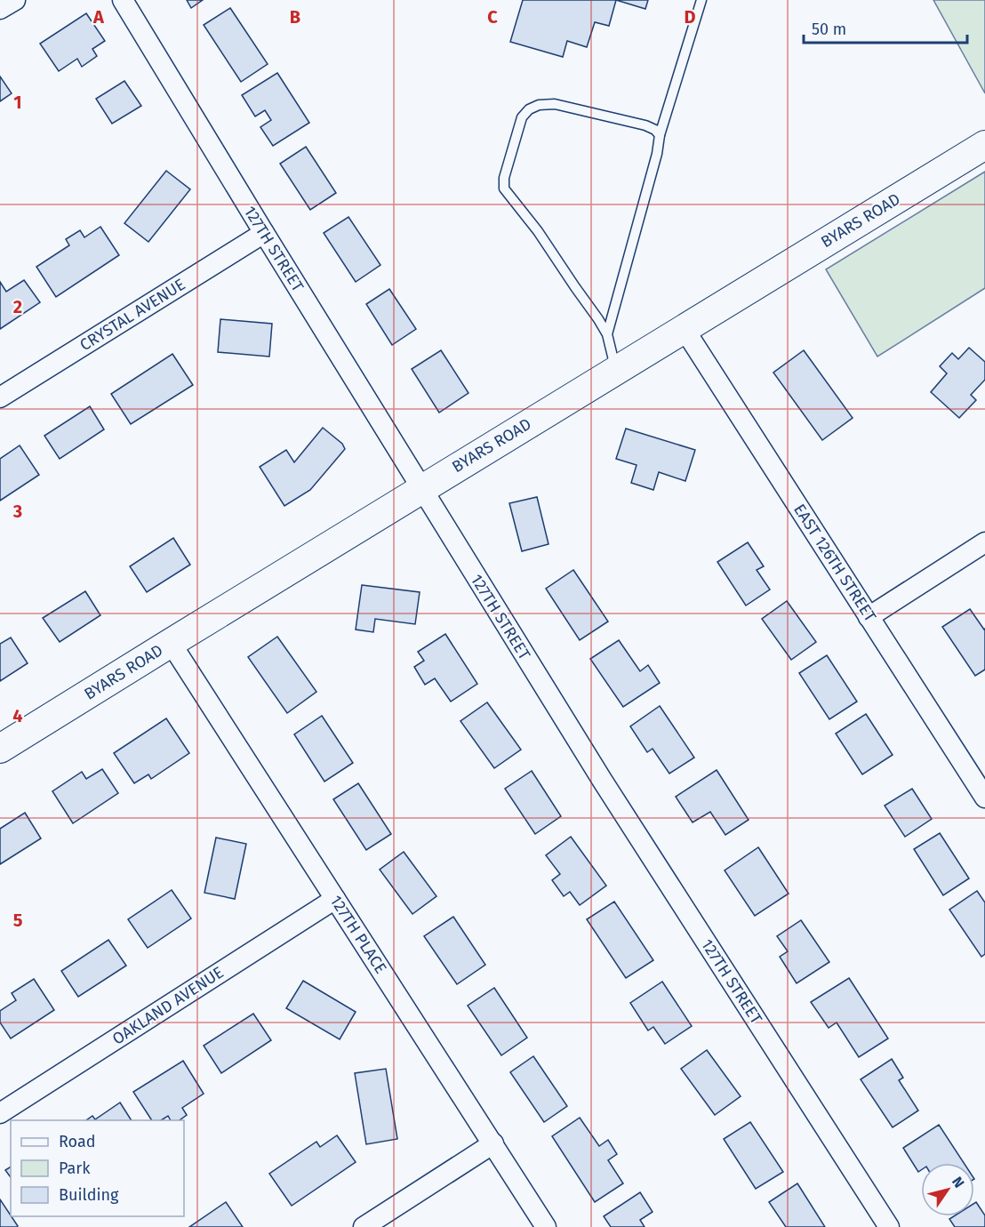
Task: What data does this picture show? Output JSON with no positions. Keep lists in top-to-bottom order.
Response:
{
  "streets": {
    "street": [
      "BYARS ROAD",
      "127TH STREET",
      "CRYSTAL AVENUE",
      "EAST 126TH STREET",
      "127TH PLACE",
      "OAKLAND AVENUE"
    ]
  },
  "crossings": [
    ["BYARS ROAD", "127TH STREET"],
    ["BYARS ROAD", "EAST 126TH STREET"],
    ["BYARS ROAD", "127TH PLACE"],
    ["127TH STREET", "CRYSTAL AVENUE"],
    ["127TH PLACE", "OAKLAND AVENUE"]
  ],
  "legend": ["Road", "Park", "Building"],
  "scale_bar": "50 m",
  "north": "top right",
  "grid": {
    "columns": [
      "A",
      "B",
      "C",
      "D"
    ],
    "rows": [
      "1",
      "2",
      "3",
      "4",
      "5"
    ]
  }
}
